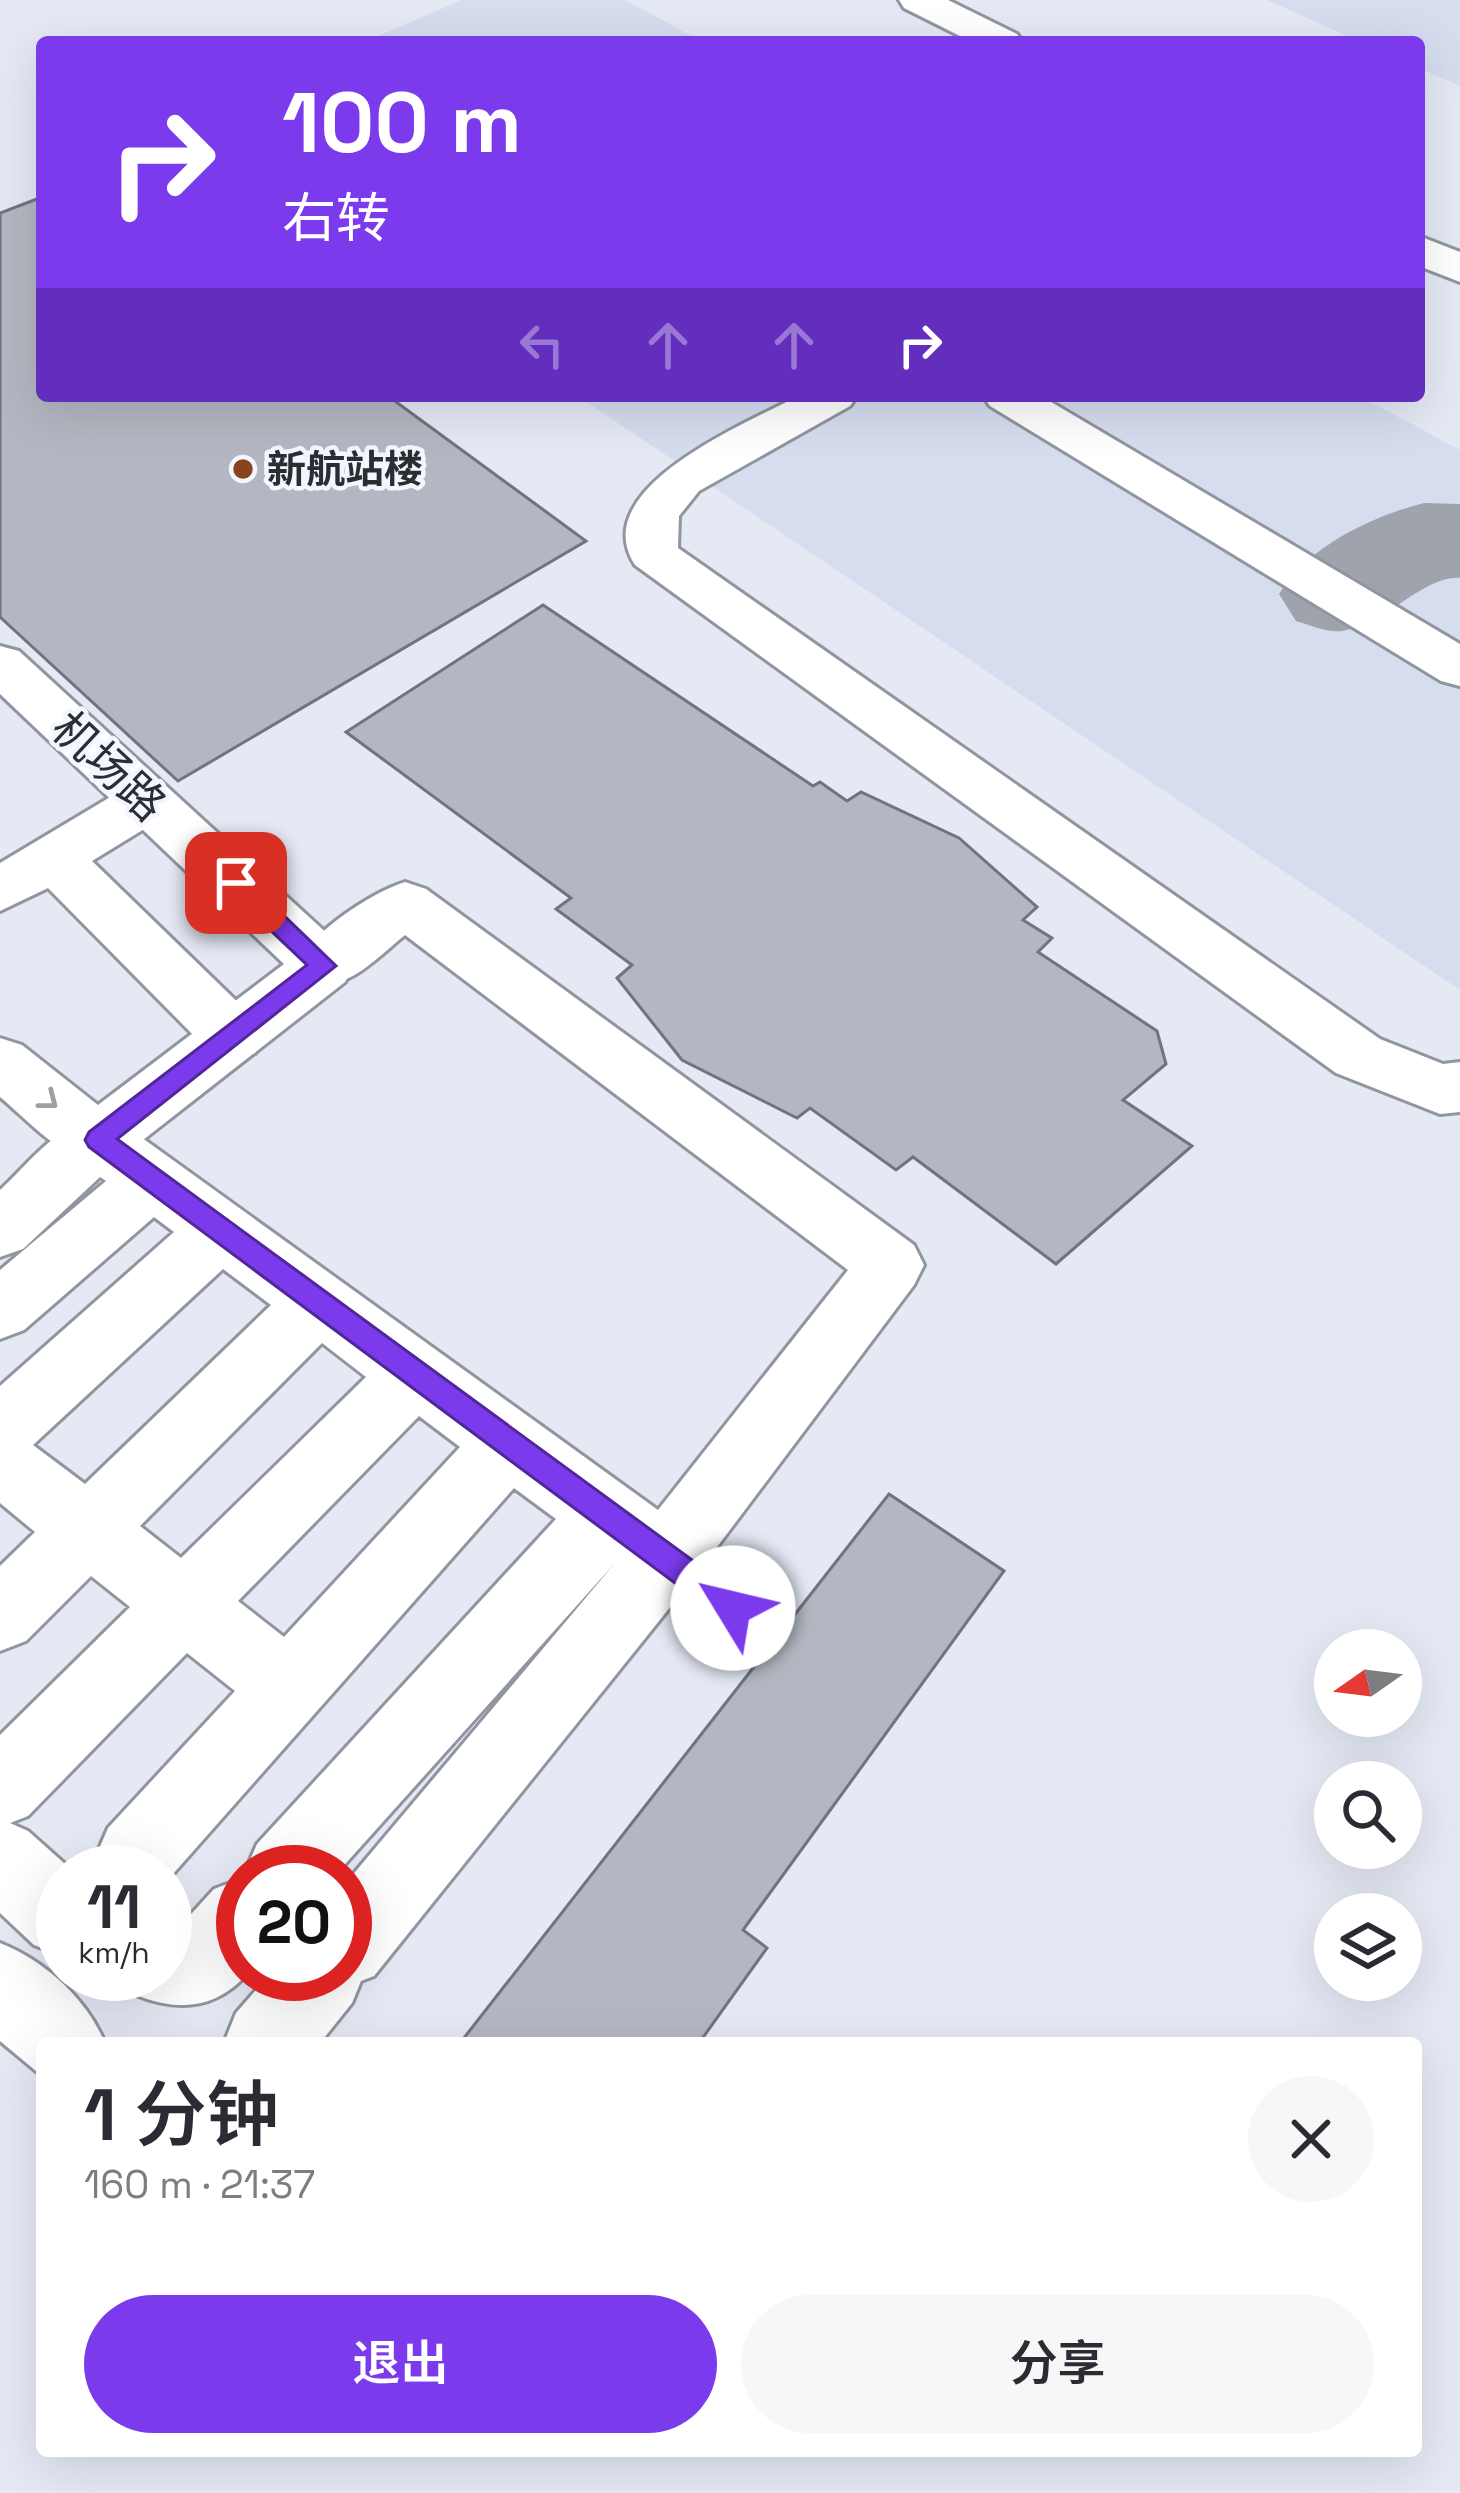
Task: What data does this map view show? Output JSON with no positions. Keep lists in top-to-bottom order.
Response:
{
  "streets": {
    "street": ["机场路"]
  },
  "places": ["新航站楼"],
  "north": "left",
  "page": {
    "turn": ["100 m", "右转"],
    "speed": "11 km/h",
    "limit": "20",
    "heading": ["1 分钟", "160 m · 21:37"],
    "buttons": ["退出", "分享"]
  }
}
